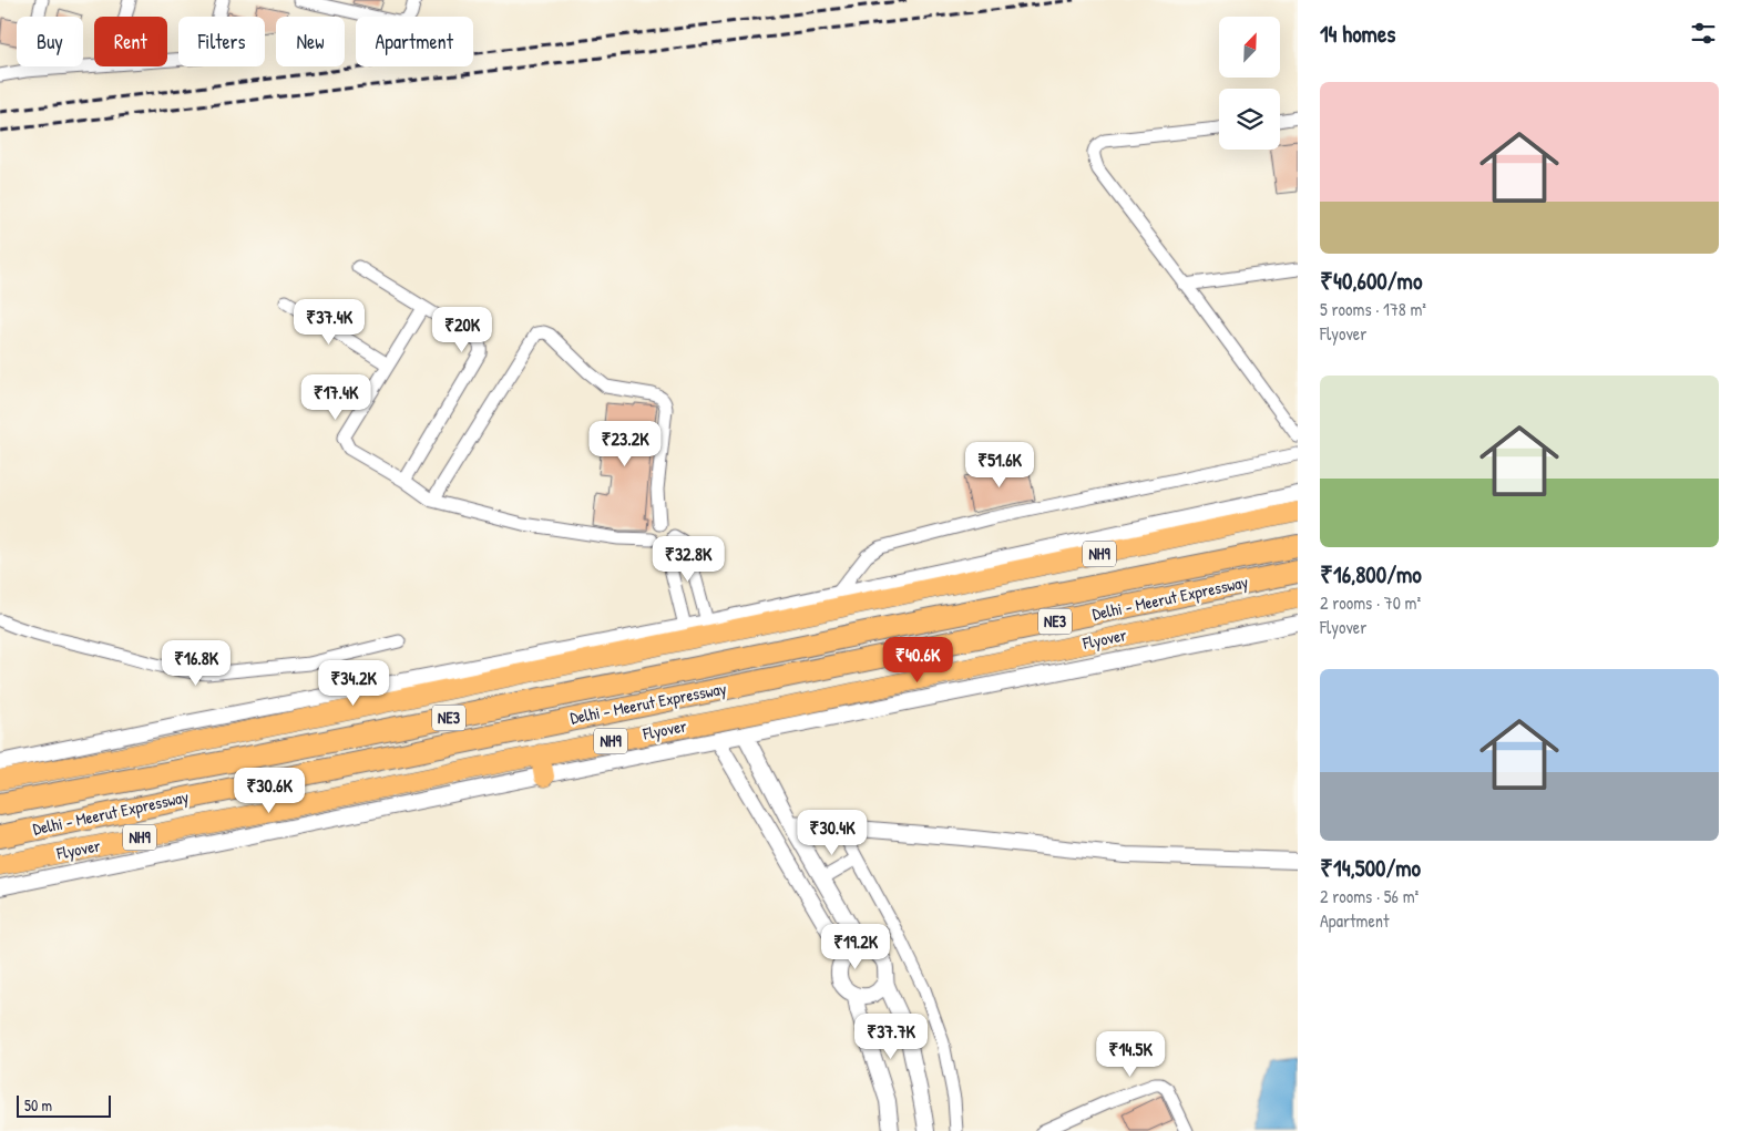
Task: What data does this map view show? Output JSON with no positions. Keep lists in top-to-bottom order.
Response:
{
  "streets": {
    "highway": [
      "NH9",
      "Delhi - Meerut Expressway",
      "NE3",
      "Flyover"
    ]
  },
  "scale_bar": "50 m",
  "north": "top right",
  "page": {
    "heading": "14 homes",
    "chip": [
      "Buy",
      "Rent",
      "Filters",
      "New",
      "Apartment"
    ],
    "list": [
      {
        "name": "₹40,600/mo",
        "note": "5 rooms · 178 m² · Flyover"
      },
      {
        "name": "₹16,800/mo",
        "note": "2 rooms · 70 m² · Flyover"
      },
      {
        "name": "₹14,500/mo",
        "note": "2 rooms · 56 m² · Apartment"
      }
    ],
    "price": [
      "₹37.4K",
      "₹20K",
      "₹17.4K",
      "₹23.2K",
      "₹51.6K",
      "₹32.8K",
      "₹40.6K",
      "₹16.8K",
      "₹34.2K",
      "₹30.6K",
      "₹30.4K",
      "₹19.2K",
      "₹37.7K",
      "₹14.5K"
    ],
    "scale": "50 m"
  }
}
